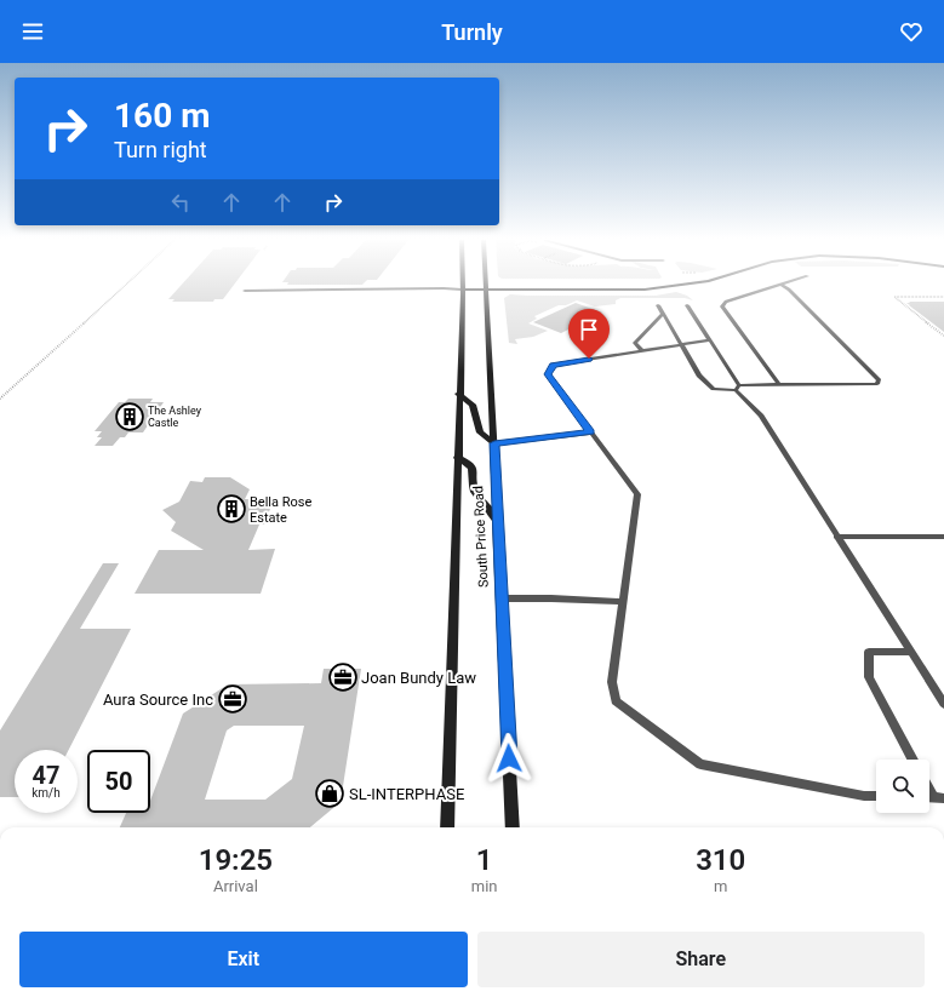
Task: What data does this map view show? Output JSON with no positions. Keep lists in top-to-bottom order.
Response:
{
  "streets": {
    "main road": ["South Price Road"]
  },
  "places": {
    "building": ["The Ashley Castle", "Bella Rose Estate"],
    "office": ["Joan Bundy Law", "Aura Source Inc"],
    "shop": ["SL-INTERPHASE"]
  },
  "page": {
    "header": "Turnly",
    "turn": ["160 m", "Turn right"],
    "speed": "47 km/h",
    "limit": "50",
    "eta": [
      "19:25",
      "Arrival",
      "1",
      "min",
      "310",
      "m"
    ],
    "buttons": ["Exit", "Share"]
  }
}
